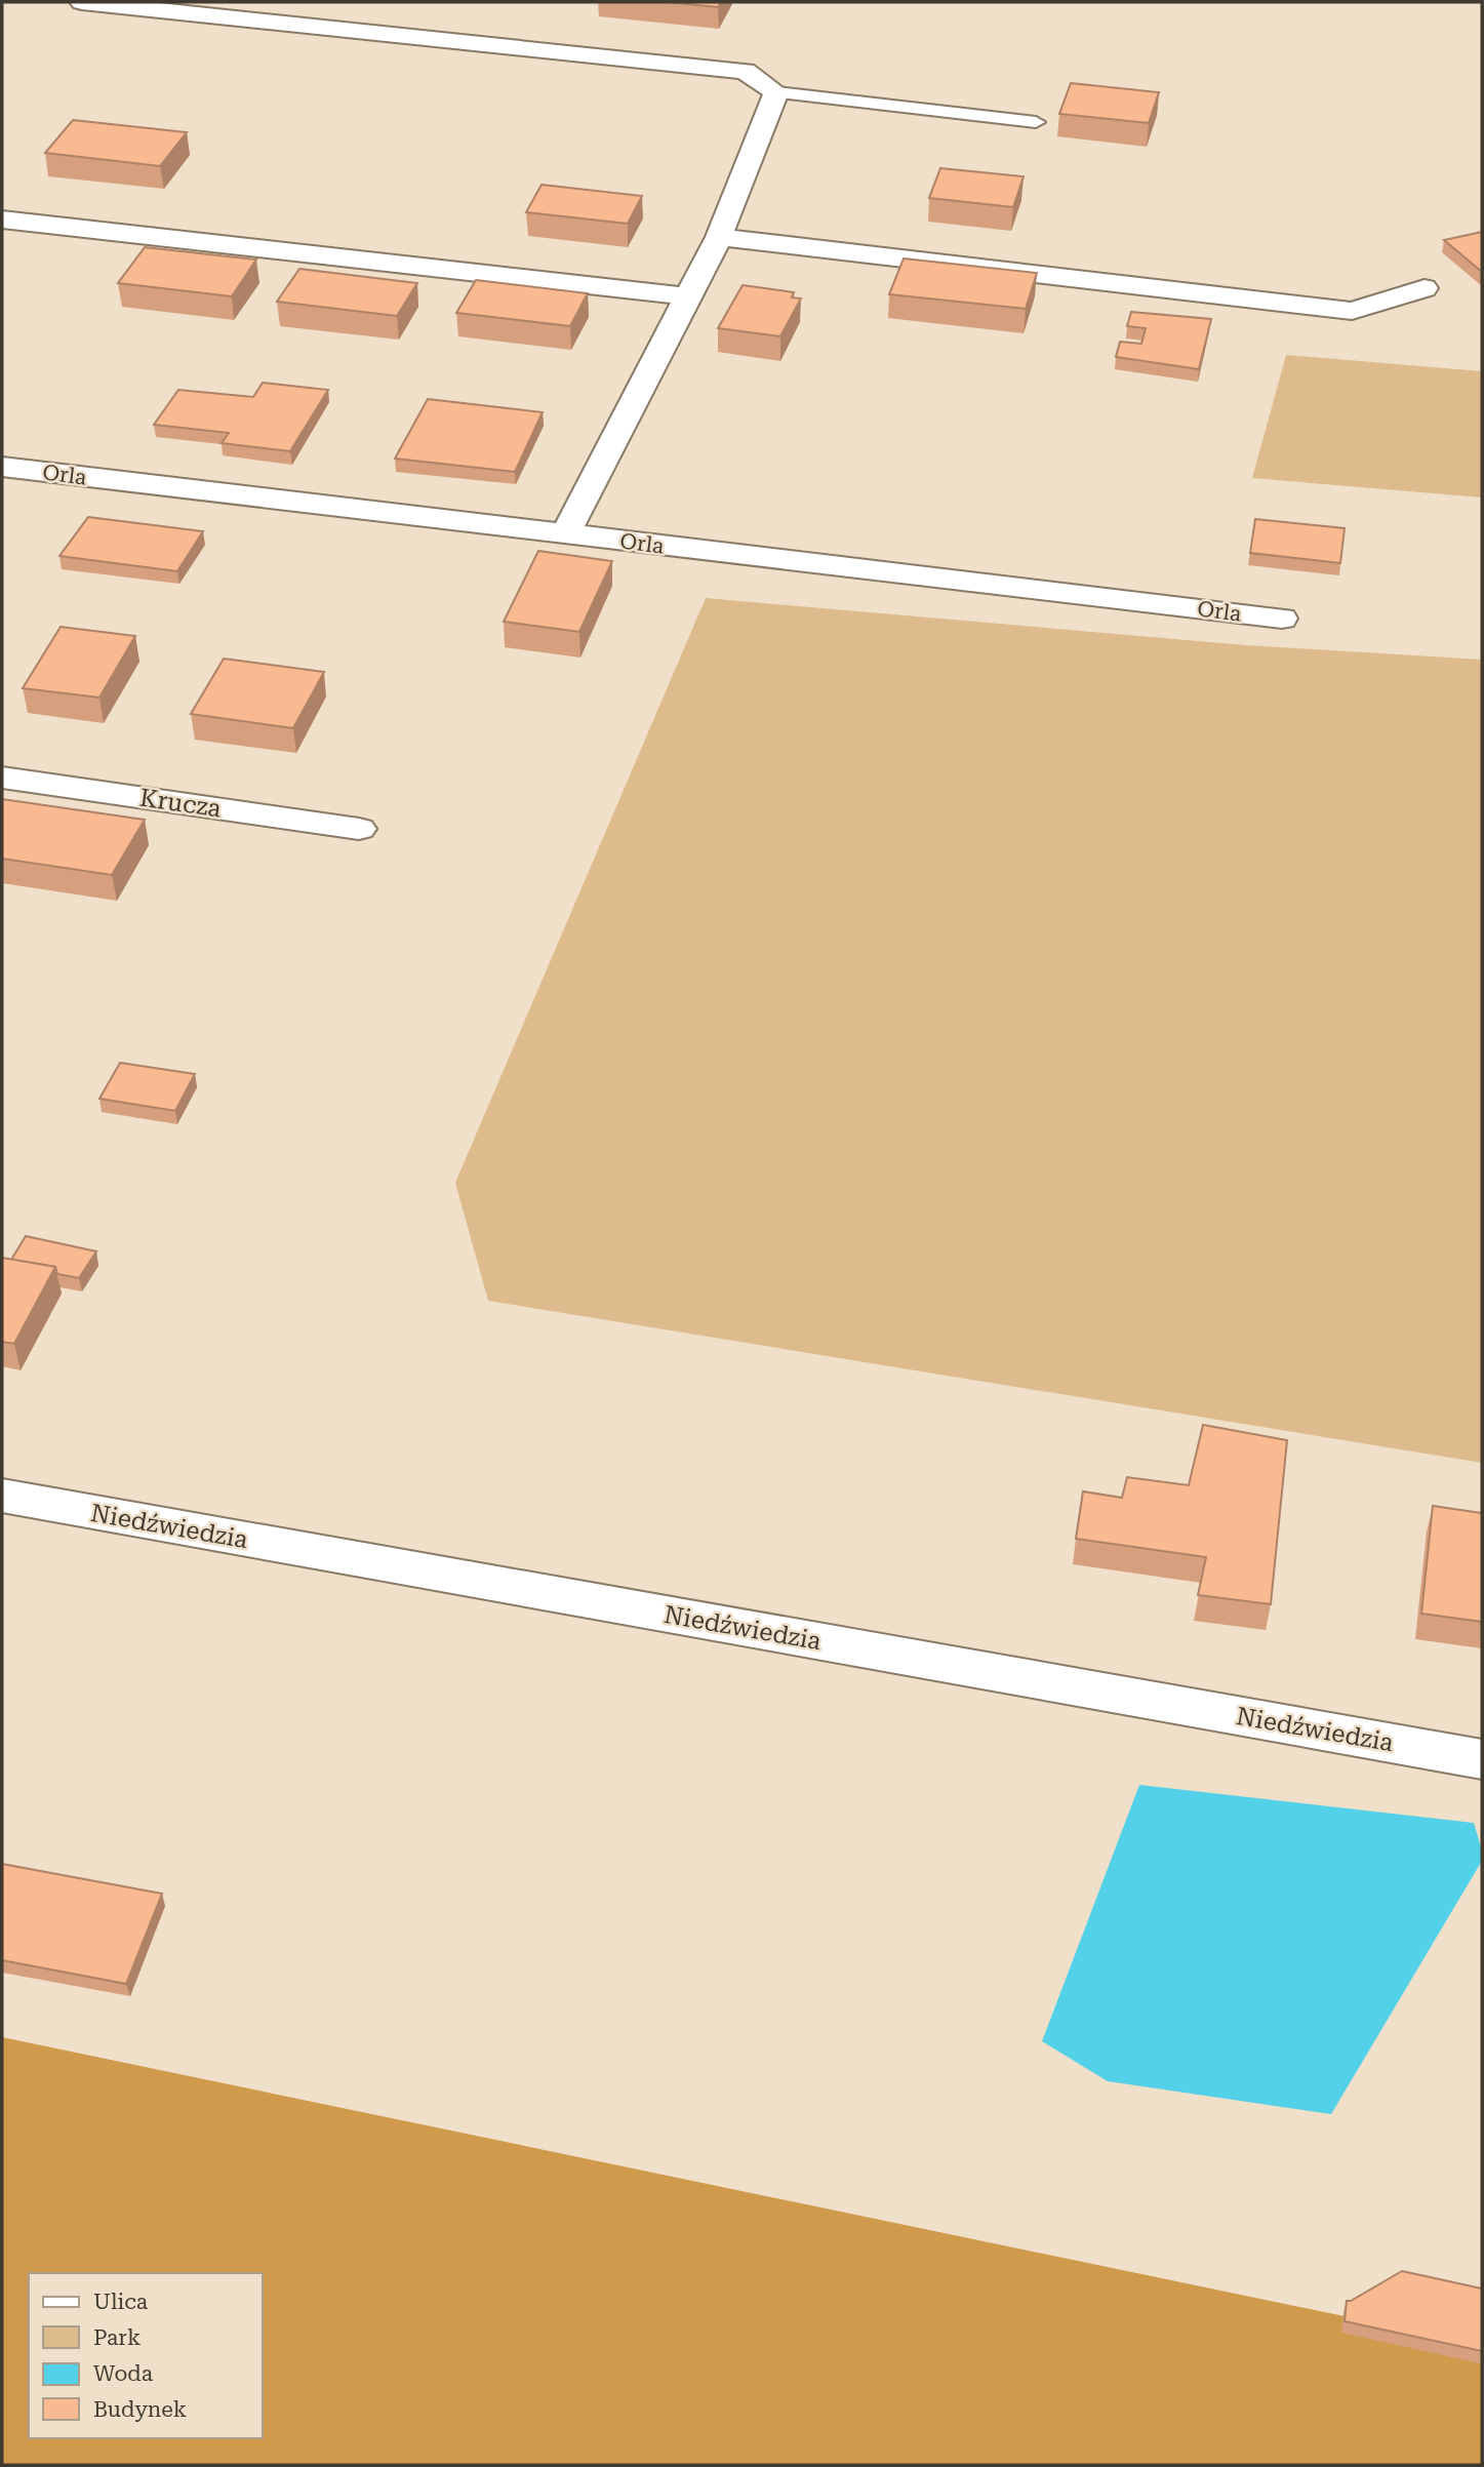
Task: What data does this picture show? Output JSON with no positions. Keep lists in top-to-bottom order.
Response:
{
  "streets": {
    "street": ["Orla", "Krucza", "Niedźwiedzia"]
  },
  "legend": [
    "Ulica",
    "Park",
    "Woda",
    "Budynek"
  ]
}
